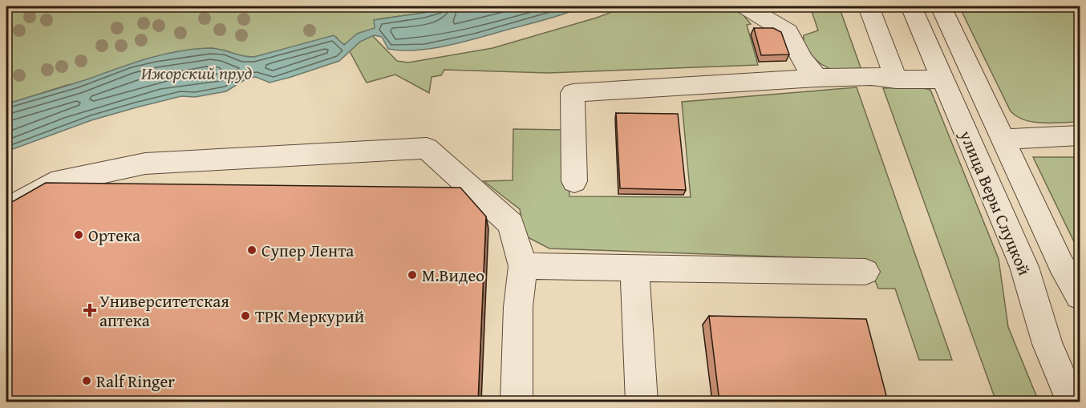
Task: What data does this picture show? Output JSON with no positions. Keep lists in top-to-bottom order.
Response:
{
  "streets": {
    "street": ["улица Веры Слуцкой"]
  },
  "water": ["Ижорский пруд"],
  "places": {
    "other": [
      "Ортека",
      "Супер Лента",
      "М.Видео",
      "ТРК Меркурий",
      "Ralf Ringer"
    ],
    "health": ["Университетская аптека"]
  }
}
